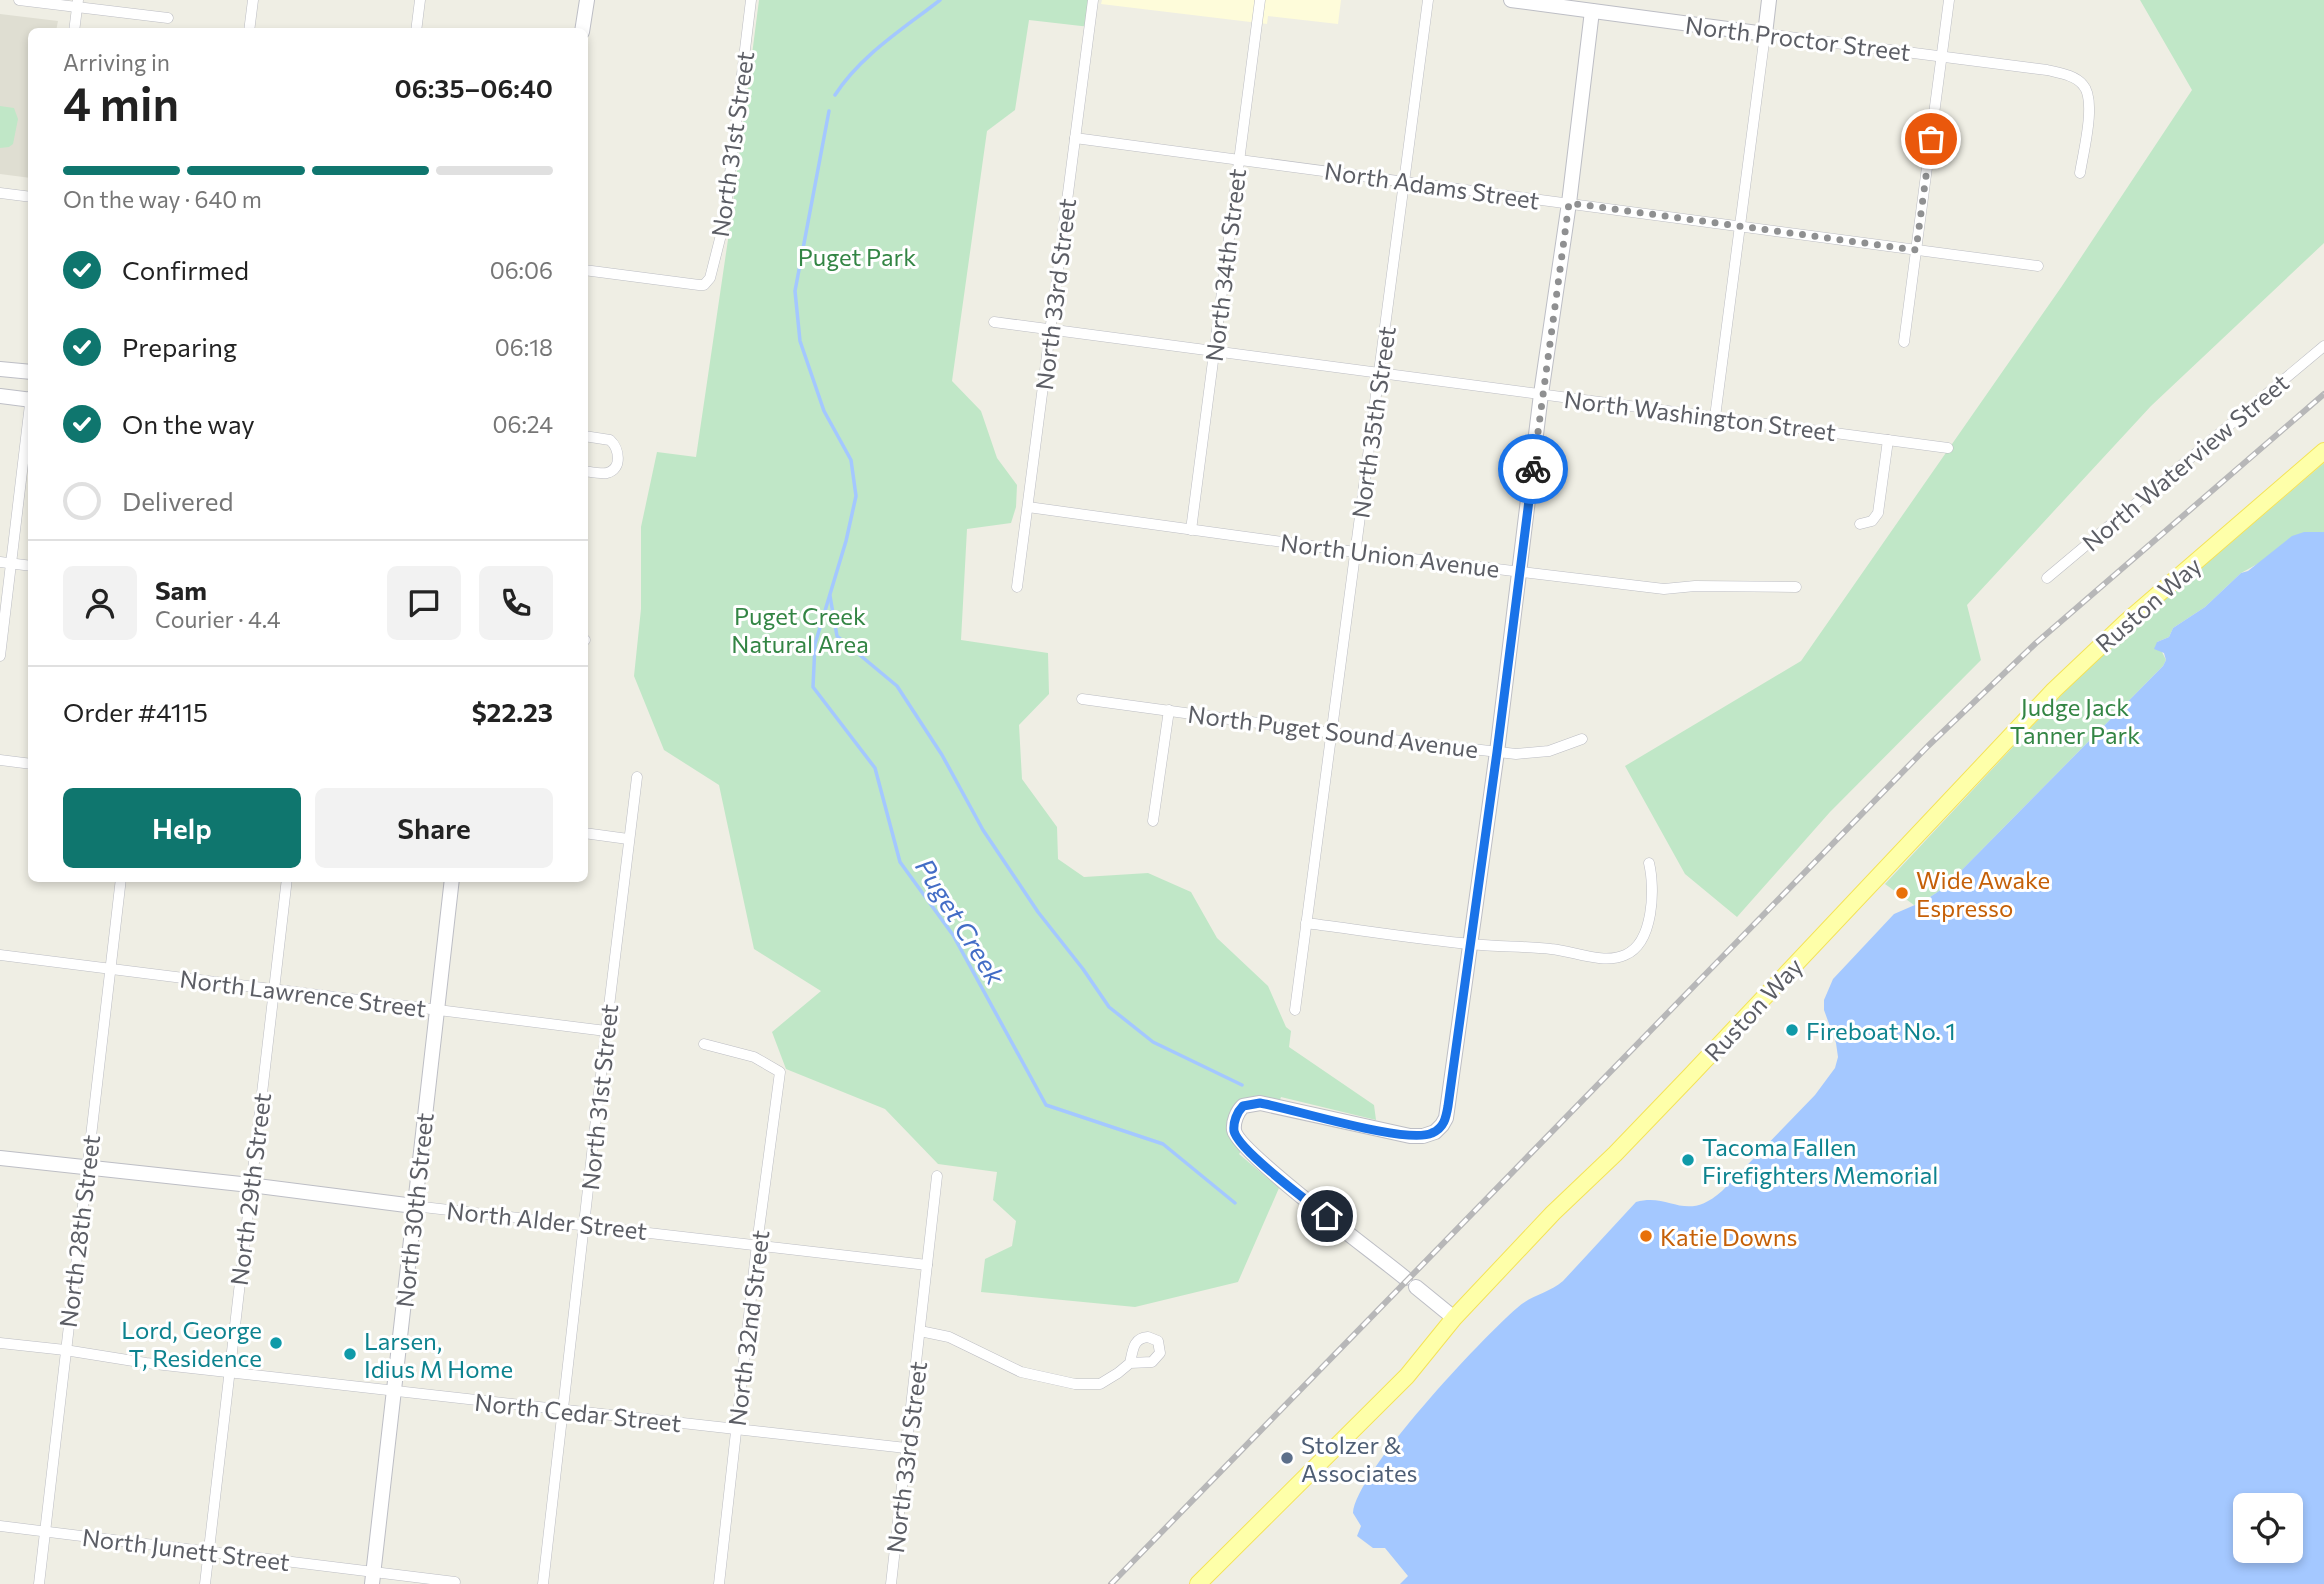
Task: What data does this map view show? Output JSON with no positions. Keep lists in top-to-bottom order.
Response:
{
  "streets": {
    "main road": ["Ruston Way"],
    "street": [
      "North Proctor Street",
      "North 31st Street",
      "North Adams Street",
      "North 34th Street",
      "North 33rd Street",
      "North Washington Street",
      "North 35th Street",
      "North Waterview Street",
      "North Union Avenue",
      "North Puget Sound Avenue",
      "North Lawrence Street",
      "North 29th Street",
      "North 30th Street",
      "North Alder Street",
      "North 28th Street",
      "North 32nd Street",
      "North Cedar Street",
      "North Junett Street"
    ]
  },
  "crossings": [
    ["North 31st Street", "North Lawrence Street"],
    ["North 31st Street", "North Alder Street"],
    ["North 31st Street", "North Cedar Street"],
    ["North Adams Street", "North 34th Street"],
    ["North Adams Street", "North 33rd Street"],
    ["North Adams Street", "North 35th Street"],
    ["North 34th Street", "North Washington Street"],
    ["North 34th Street", "North Union Avenue"],
    ["North 33rd Street", "North Washington Street"],
    ["North 33rd Street", "North Union Avenue"],
    ["North 33rd Street", "North Alder Street"],
    ["North 33rd Street", "North Cedar Street"],
    ["North Washington Street", "North 35th Street"],
    ["North 35th Street", "North Union Avenue"],
    ["North 35th Street", "North Puget Sound Avenue"],
    ["North Lawrence Street", "North 29th Street"],
    ["North Lawrence Street", "North 30th Street"],
    ["North Lawrence Street", "North 28th Street"],
    ["North 29th Street", "North Alder Street"],
    ["North 29th Street", "North Cedar Street"],
    ["North 29th Street", "North Junett Street"],
    ["North 30th Street", "North Alder Street"],
    ["North 30th Street", "North Cedar Street"],
    ["North 30th Street", "North Junett Street"],
    ["North Alder Street", "North 28th Street"],
    ["North Alder Street", "North 32nd Street"],
    ["North 28th Street", "North Cedar Street"],
    ["North 28th Street", "North Junett Street"],
    ["North 32nd Street", "North Cedar Street"]
  ],
  "water": ["Puget Creek"],
  "parks": ["Puget Park", "Puget Creek Natural Area", "Judge Jack Tanner Park"],
  "places": [
    "Wide Awake Espresso",
    "Fireboat No. 1",
    "Tacoma Fallen Firefighters Memorial",
    "Katie Downs",
    "Lord, George T, Residence",
    "Larsen, Idius M Home",
    "Stolzer & Associates"
  ],
  "page": {
    "heading": ["4 min", "Arriving in", "06:35–06:40"],
    "panel": [
      "Sam",
      "Courier · 4.4",
      "Order #4115",
      "$22.23"
    ],
    "bar": "On the way · 640 m",
    "list": [
      ["Confirmed", "06:06"],
      ["Preparing", "06:18"],
      ["On the way", "06:24"],
      "Delivered"
    ],
    "buttons": ["Help", "Share"]
  }
}
